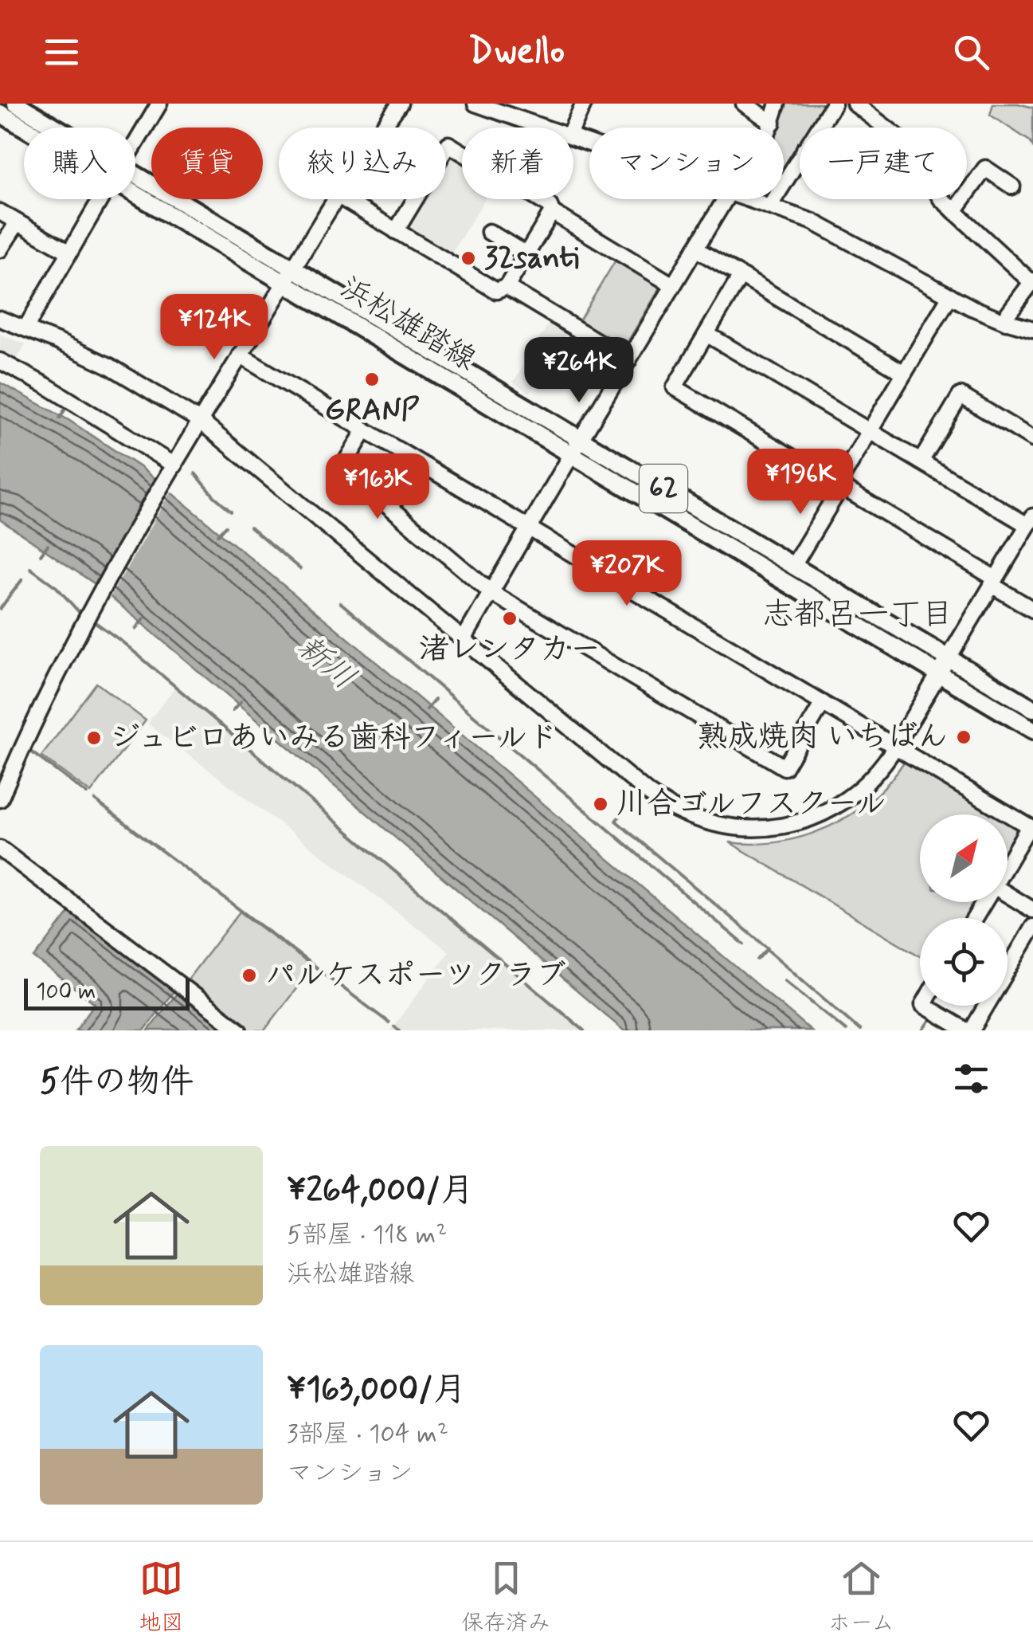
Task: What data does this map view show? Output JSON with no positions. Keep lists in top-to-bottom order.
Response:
{
  "streets": {
    "main road": ["浜松雄踏線", "62"]
  },
  "districts": ["志都呂一丁目"],
  "water": ["新川"],
  "places": [
    "32santi",
    "GRANP",
    "渚レンタカー",
    "熟成焼肉 いちばん",
    "ジュビロあいみる歯科フィールド",
    "川合ゴルフスクール",
    "パルケスポーツクラブ"
  ],
  "scale_bar": "100 m",
  "north": "top right",
  "page": {
    "header": "Dwello",
    "chip": [
      "購入",
      "賃貸",
      "絞り込み",
      "新着",
      "マンション",
      "一戸建て"
    ],
    "price": [
      "¥124K",
      "¥264K",
      "¥196K",
      "¥163K",
      "¥207K"
    ],
    "scale": "100 m",
    "heading": "5件の物件",
    "list": [
      {
        "name": "¥264,000/月",
        "note": "5部屋 · 118 m² · 浜松雄踏線"
      },
      {
        "name": "¥163,000/月",
        "note": "3部屋 · 104 m² · マンション"
      }
    ],
    "tabs": ["地図", "保存済み", "ホーム"]
  }
}
